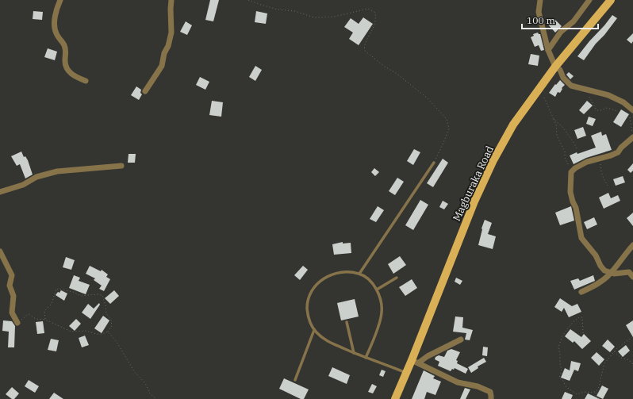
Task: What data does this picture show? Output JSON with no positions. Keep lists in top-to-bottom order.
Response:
{
  "streets": {
    "main road": ["Magburaka Road"]
  },
  "scale_bar": "100 m"
}
